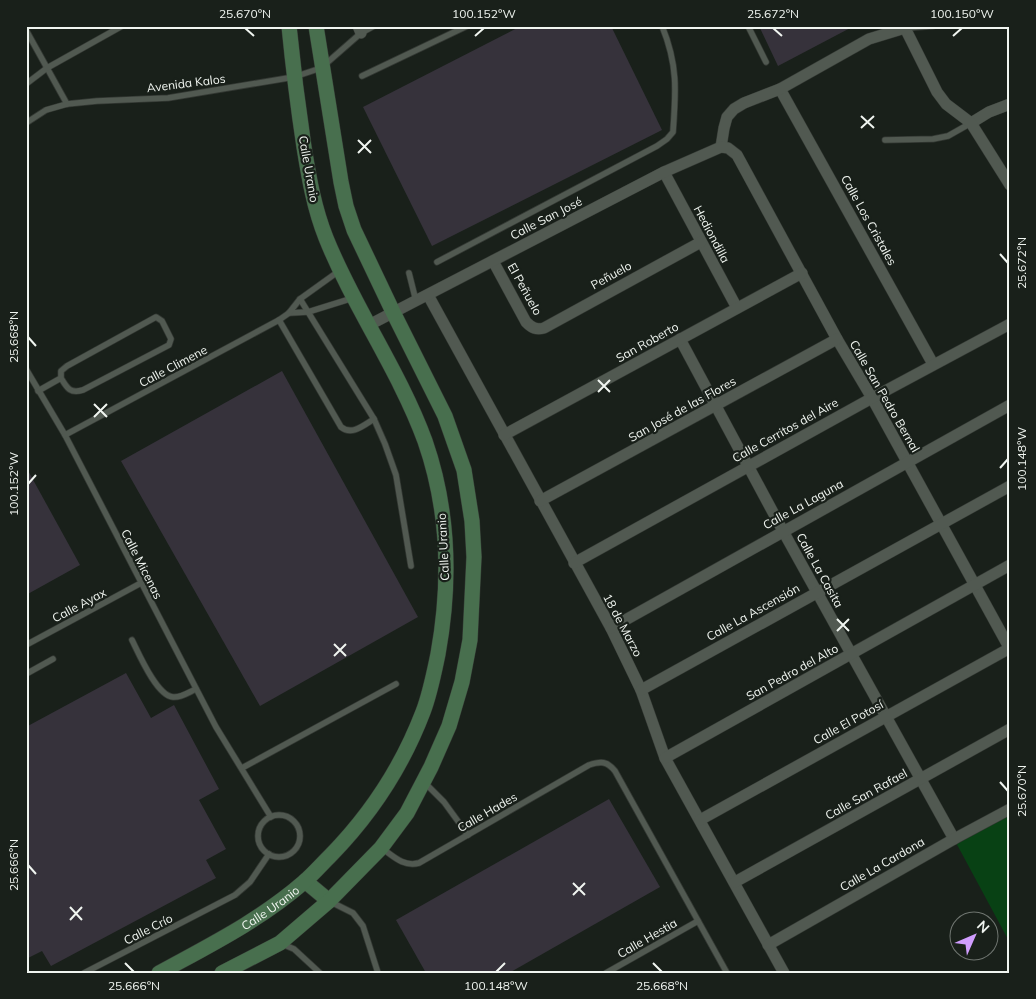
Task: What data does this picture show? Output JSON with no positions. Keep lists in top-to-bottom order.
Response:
{
  "streets": {
    "street": [
      "Calle Uranio",
      "Calle San José",
      "Calle Los Cristales",
      "Hediondilla",
      "Peñuelo",
      "El Peñuelo",
      "San Roberto",
      "Calle San Pedro Bernal",
      "San José de las Flores",
      "Calle Cerritos del Aire",
      "Calle La Laguna",
      "Calle La Casita",
      "Calle La Ascensión",
      "18 de Marzo",
      "San Pedro del Alto",
      "Calle El Potosí",
      "Calle San Rafael",
      "Calle La Cardona"
    ],
    "lane": [
      "Avenida Kalos",
      "Calle Climene",
      "Calle Micenas",
      "Calle Ayax",
      "Calle Hades",
      "Calle Crío",
      "Calle Hestia"
    ]
  },
  "crossings": [
    ["Avenida Kalos", "Calle Uranio"],
    ["Calle Uranio", "Calle San José"],
    ["Calle Uranio", "Calle Climene"],
    ["Calle San José", "Hediondilla"],
    ["Calle San José", "El Peñuelo"],
    ["Calle San José", "Calle San Pedro Bernal"],
    ["Calle San José", "18 de Marzo"],
    ["Calle Los Cristales", "Calle Cerritos del Aire"],
    ["Hediondilla", "Peñuelo"],
    ["Hediondilla", "San Roberto"],
    ["Peñuelo", "El Peñuelo"],
    ["San Roberto", "Calle San Pedro Bernal"],
    ["San Roberto", "Calle La Casita"],
    ["San Roberto", "18 de Marzo"],
    ["Calle Climene", "Calle Micenas"],
    ["Calle San Pedro Bernal", "San José de las Flores"],
    ["Calle San Pedro Bernal", "Calle Cerritos del Aire"],
    ["Calle San Pedro Bernal", "Calle La Laguna"],
    ["Calle San Pedro Bernal", "Calle La Ascensión"],
    ["Calle San Pedro Bernal", "San Pedro del Alto"],
    ["Calle San Pedro Bernal", "Calle El Potosí"],
    ["San José de las Flores", "Calle La Casita"],
    ["San José de las Flores", "18 de Marzo"],
    ["Calle Cerritos del Aire", "Calle La Casita"],
    ["Calle Cerritos del Aire", "18 de Marzo"],
    ["Calle La Laguna", "Calle La Casita"],
    ["Calle La Laguna", "18 de Marzo"],
    ["Calle Micenas", "Calle Ayax"],
    ["Calle Micenas", "Calle Crío"],
    ["Calle La Casita", "Calle La Ascensión"],
    ["Calle La Casita", "San Pedro del Alto"],
    ["Calle La Casita", "Calle El Potosí"],
    ["Calle La Casita", "Calle San Rafael"],
    ["Calle La Casita", "Calle La Cardona"],
    ["Calle La Ascensión", "18 de Marzo"],
    ["18 de Marzo", "San Pedro del Alto"],
    ["18 de Marzo", "Calle El Potosí"],
    ["18 de Marzo", "Calle San Rafael"],
    ["18 de Marzo", "Calle La Cardona"],
    ["Calle Hades", "Calle Hestia"]
  ],
  "north": "top right",
  "coordinates": [
    "25.670°N",
    "100.152°W",
    "25.672°N",
    "100.150°W",
    "25.668°N",
    "100.148°W",
    "25.666°N"
  ]
}
